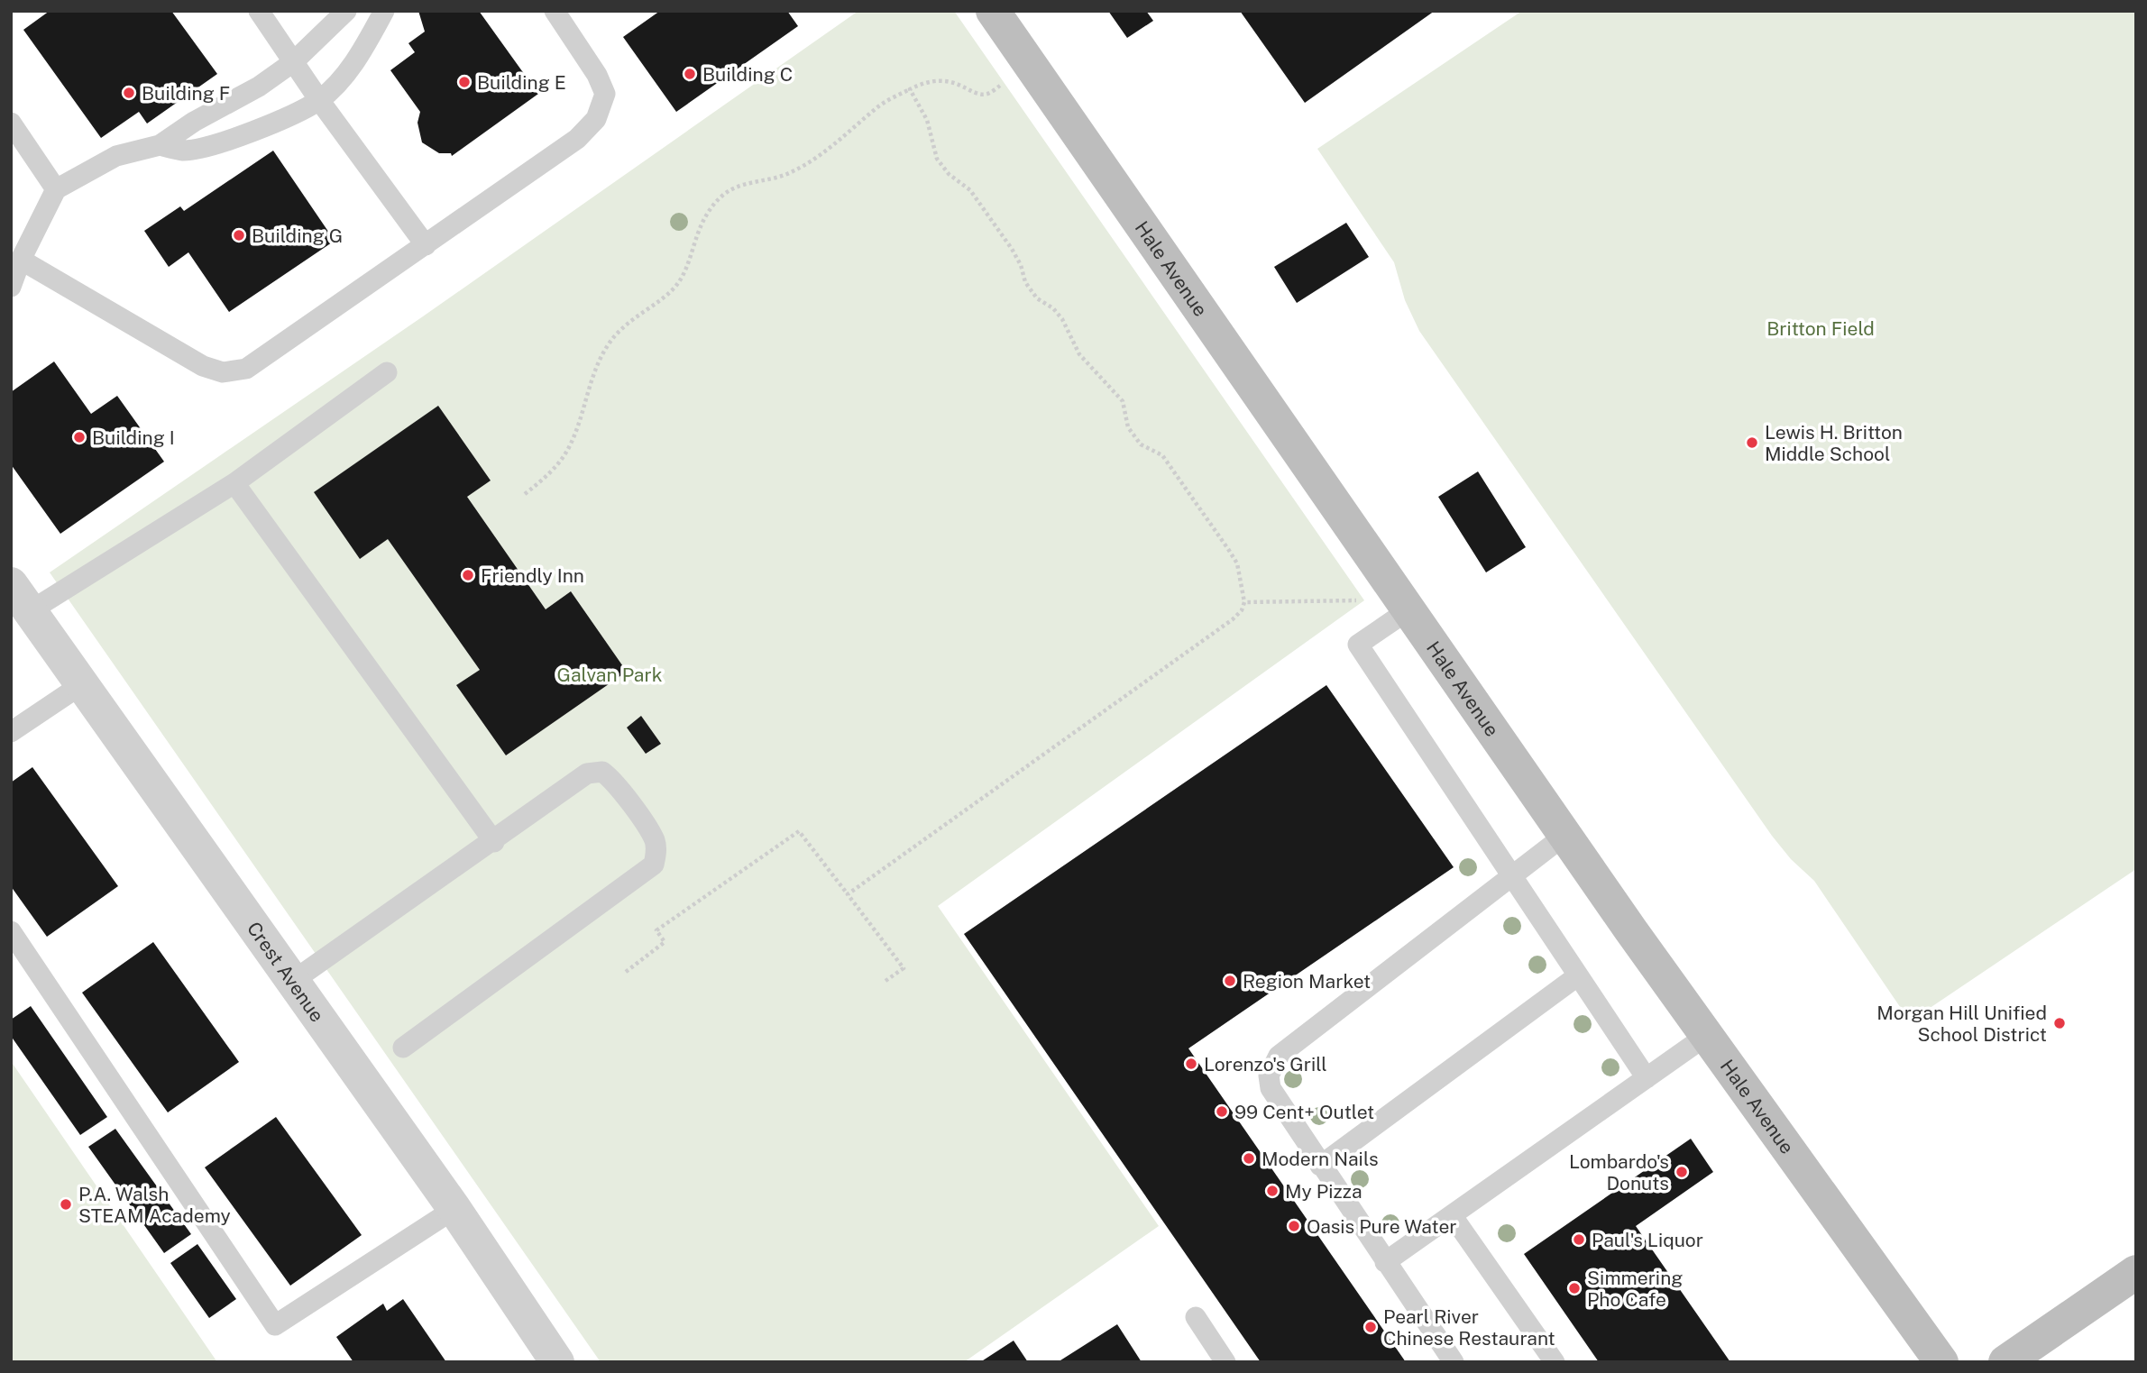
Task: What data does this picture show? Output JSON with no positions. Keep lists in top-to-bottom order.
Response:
{
  "streets": {
    "main road": ["Hale Avenue"],
    "street": ["Crest Avenue"]
  },
  "parks": ["Britton Field", "Galvan Park"],
  "places": [
    "Building C",
    "Building E",
    "Building F",
    "Building G",
    "Building I",
    "Lewis H. Britton Middle School",
    "Friendly Inn",
    "Region Market",
    "Morgan Hill Unified School District",
    "Lorenzo's Grill",
    "99 Cent+ Outlet",
    "Modern Nails",
    "Lombardo's Donuts",
    "My Pizza",
    "P.A. Walsh STEAM Academy",
    "Oasis Pure Water",
    "Paul's Liquor",
    "Simmering Pho Cafe",
    "Pearl River Chinese Restaurant"
  ]
}
